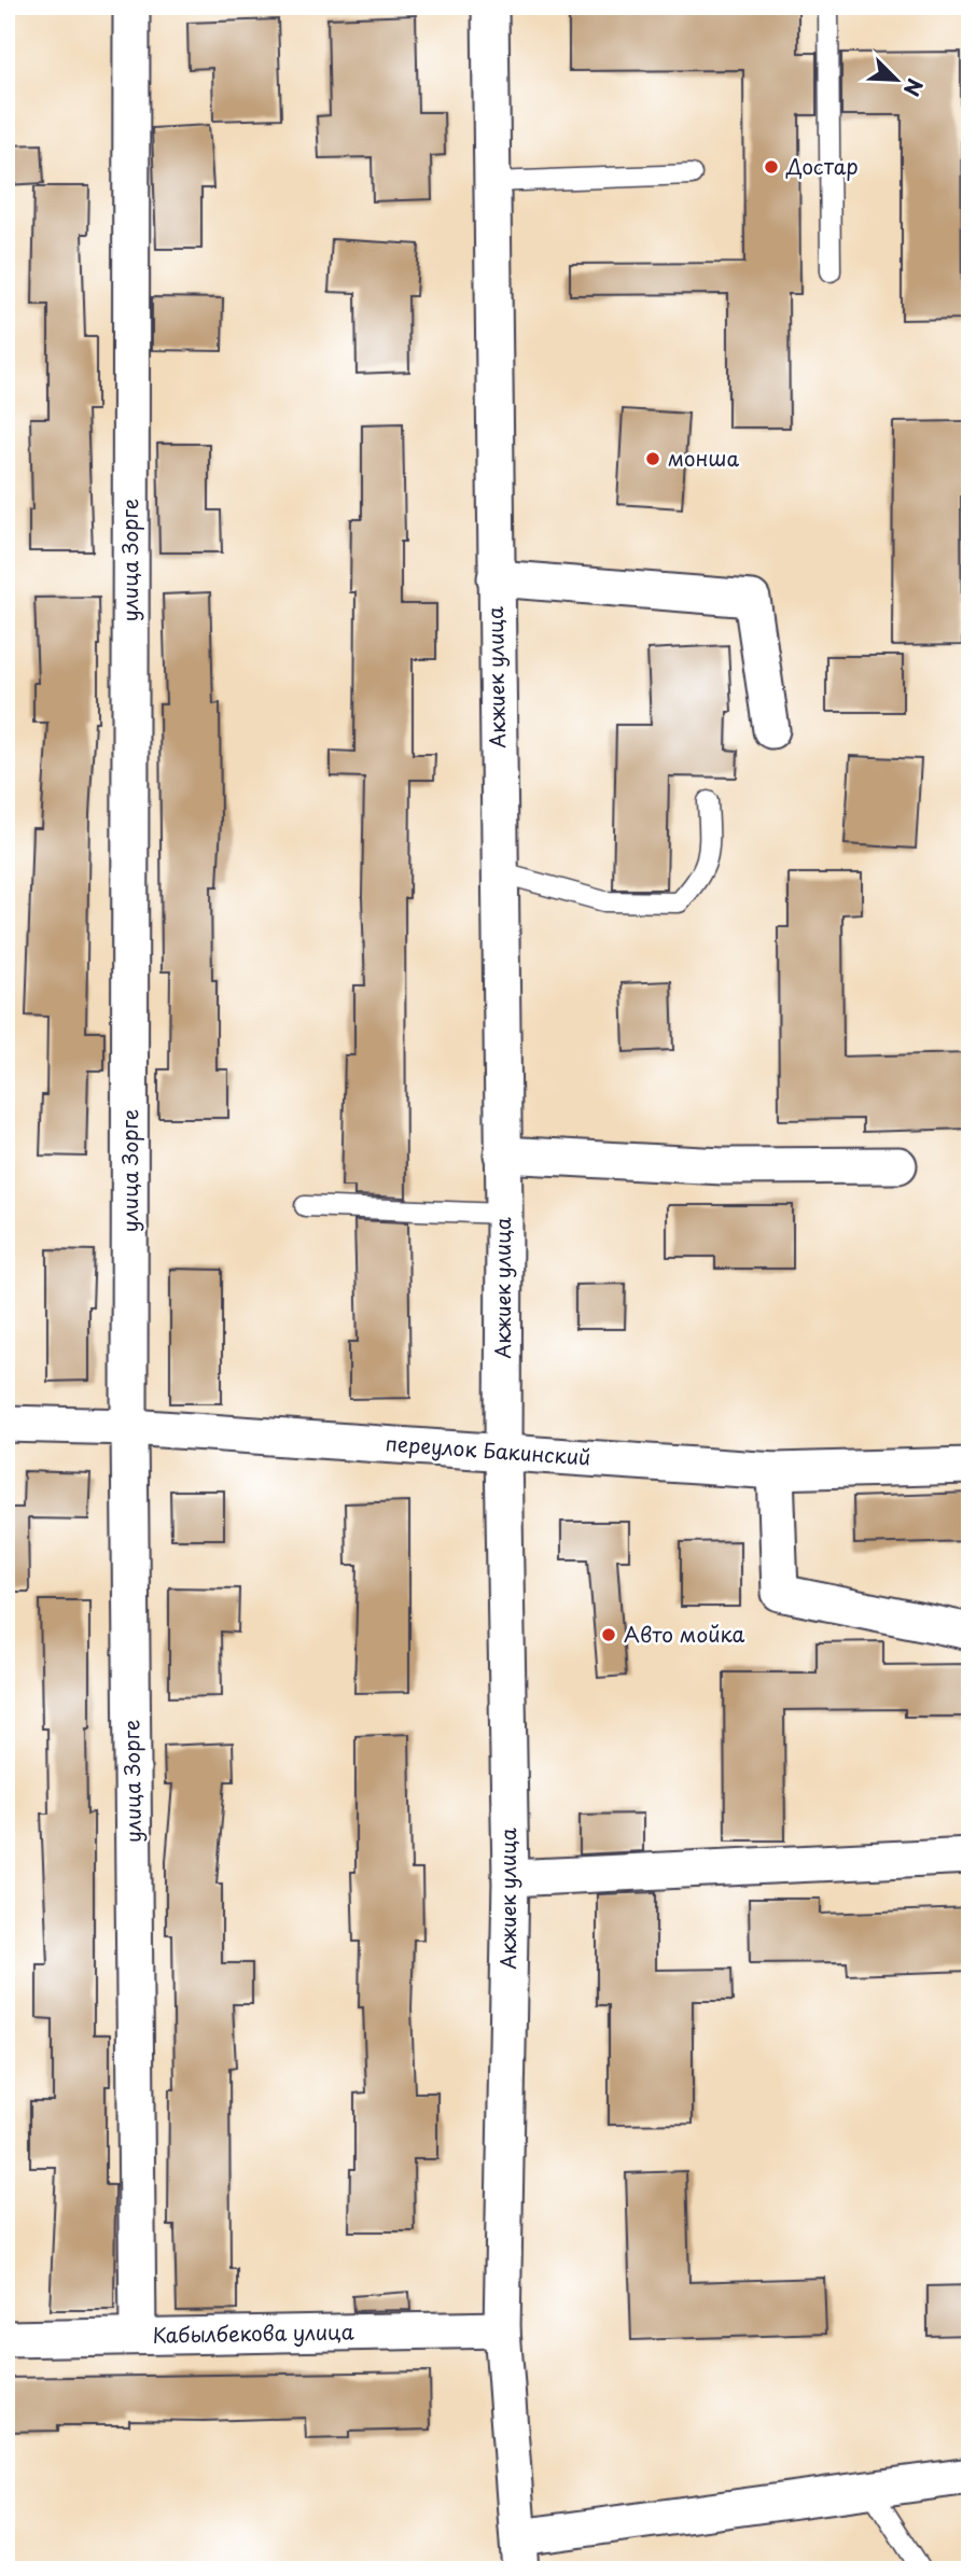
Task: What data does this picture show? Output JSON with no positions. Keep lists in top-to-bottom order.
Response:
{
  "streets": {
    "street": [
      "улица Зорге",
      "Акжиек улица",
      "переулок Бакинский",
      "Кабылбекова улица"
    ]
  },
  "crossings": [
    ["улица Зорге", "переулок Бакинский"],
    ["улица Зорге", "Кабылбекова улица"],
    ["Акжиек улица", "переулок Бакинский"],
    ["Акжиек улица", "Кабылбекова улица"]
  ],
  "places": ["Достар", "монша", "Авто мойка"],
  "north": "bottom right"
}
